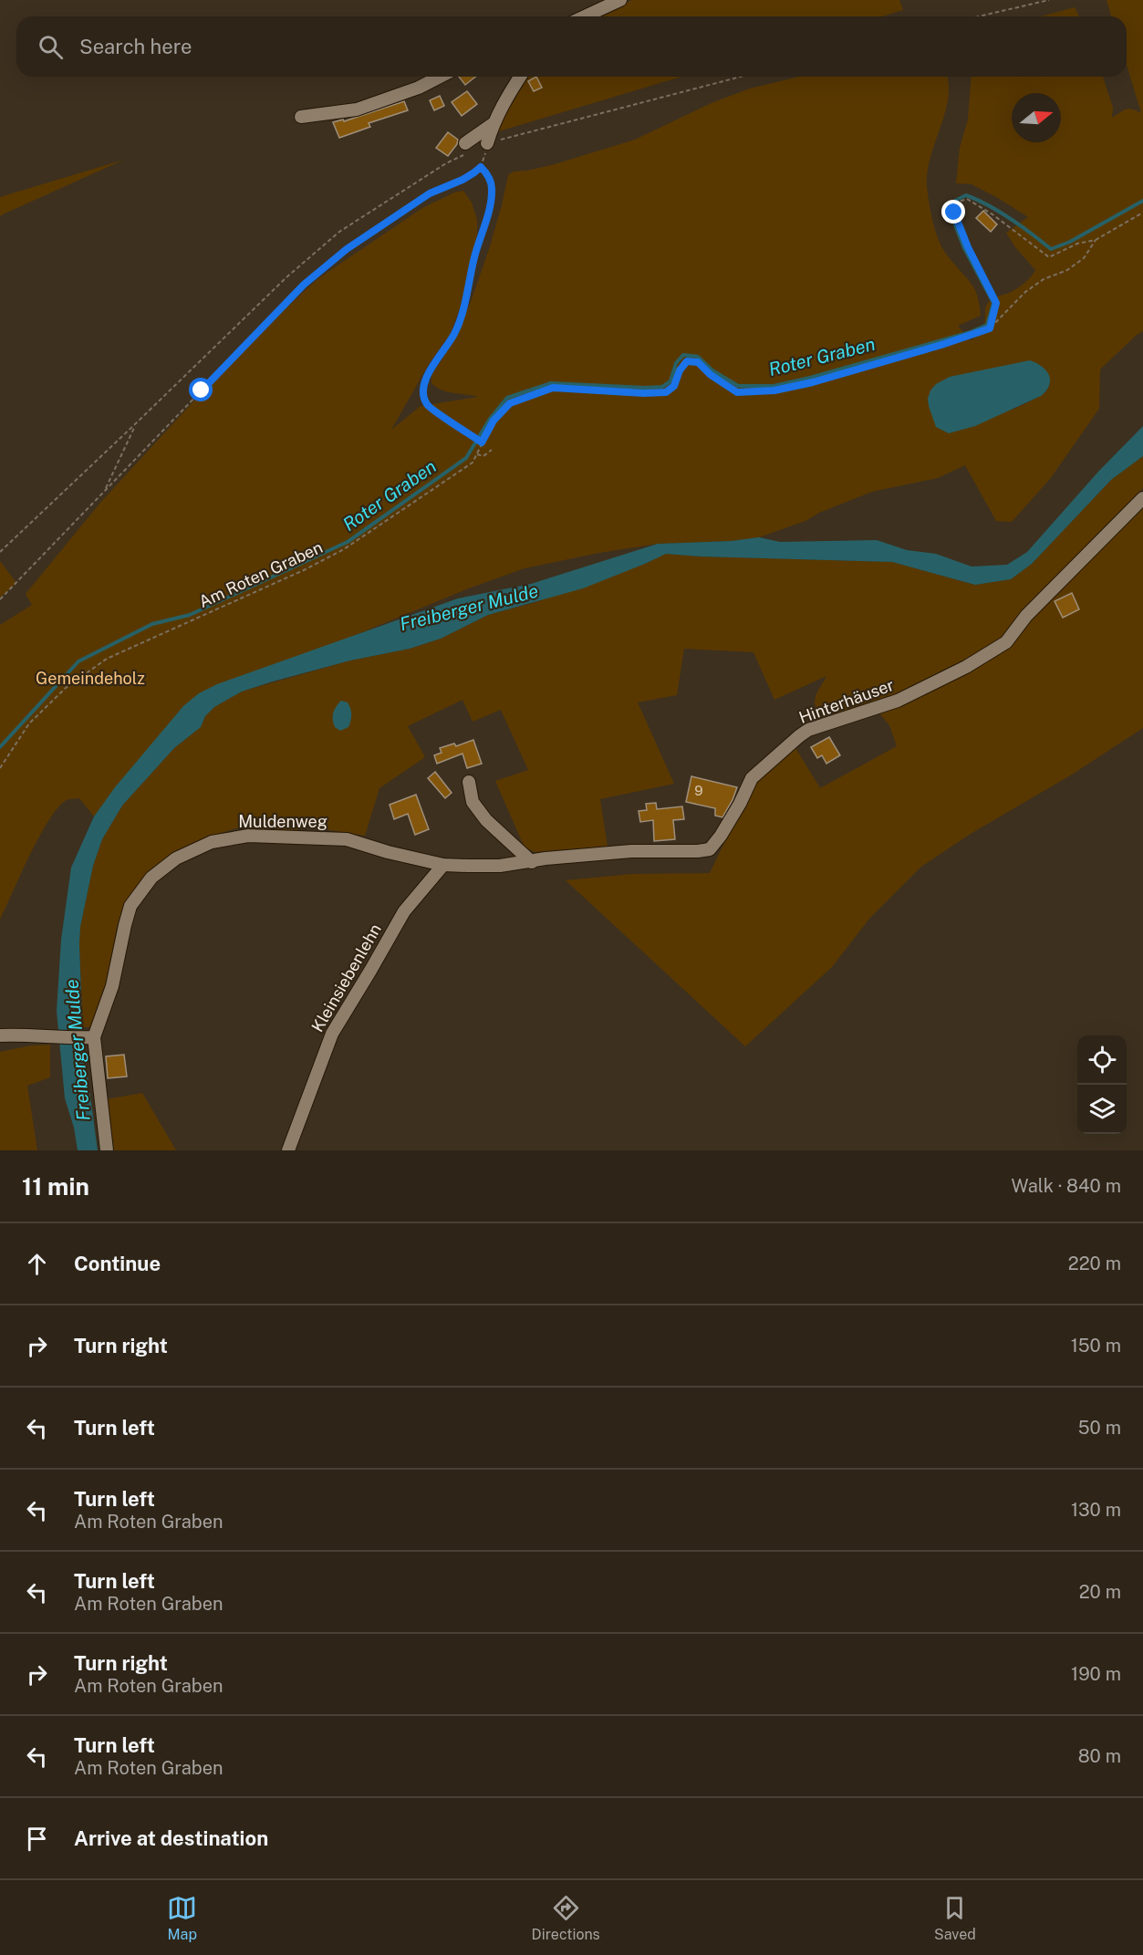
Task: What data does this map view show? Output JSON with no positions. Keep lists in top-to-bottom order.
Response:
{
  "streets": {
    "street": ["Hinterhäuser", "Muldenweg", "Kleinsiebenlehn"],
    "path": ["Am Roten Graben"]
  },
  "crossings": [
    ["Hinterhäuser", "Muldenweg"],
    ["Hinterhäuser", "Kleinsiebenlehn"],
    ["Muldenweg", "Kleinsiebenlehn"]
  ],
  "water": ["Roter Graben", "Freiberger Mulde"],
  "parks": ["Gemeindeholz"],
  "house_numbers": ["9"],
  "north": "right",
  "page": {
    "search": "Search here",
    "heading": ["11 min", "Walk · 840 m"],
    "list": [
      ["Continue", "220 m"],
      ["Turn right", "150 m"],
      ["Turn left", "50 m"],
      ["Turn left", "Am Roten Graben", "130 m"],
      ["Turn left", "Am Roten Graben", "20 m"],
      ["Turn right", "Am Roten Graben", "190 m"],
      ["Turn left", "Am Roten Graben", "80 m"],
      "Arrive at destination"
    ],
    "nav": ["Map", "Directions", "Saved"]
  }
}
